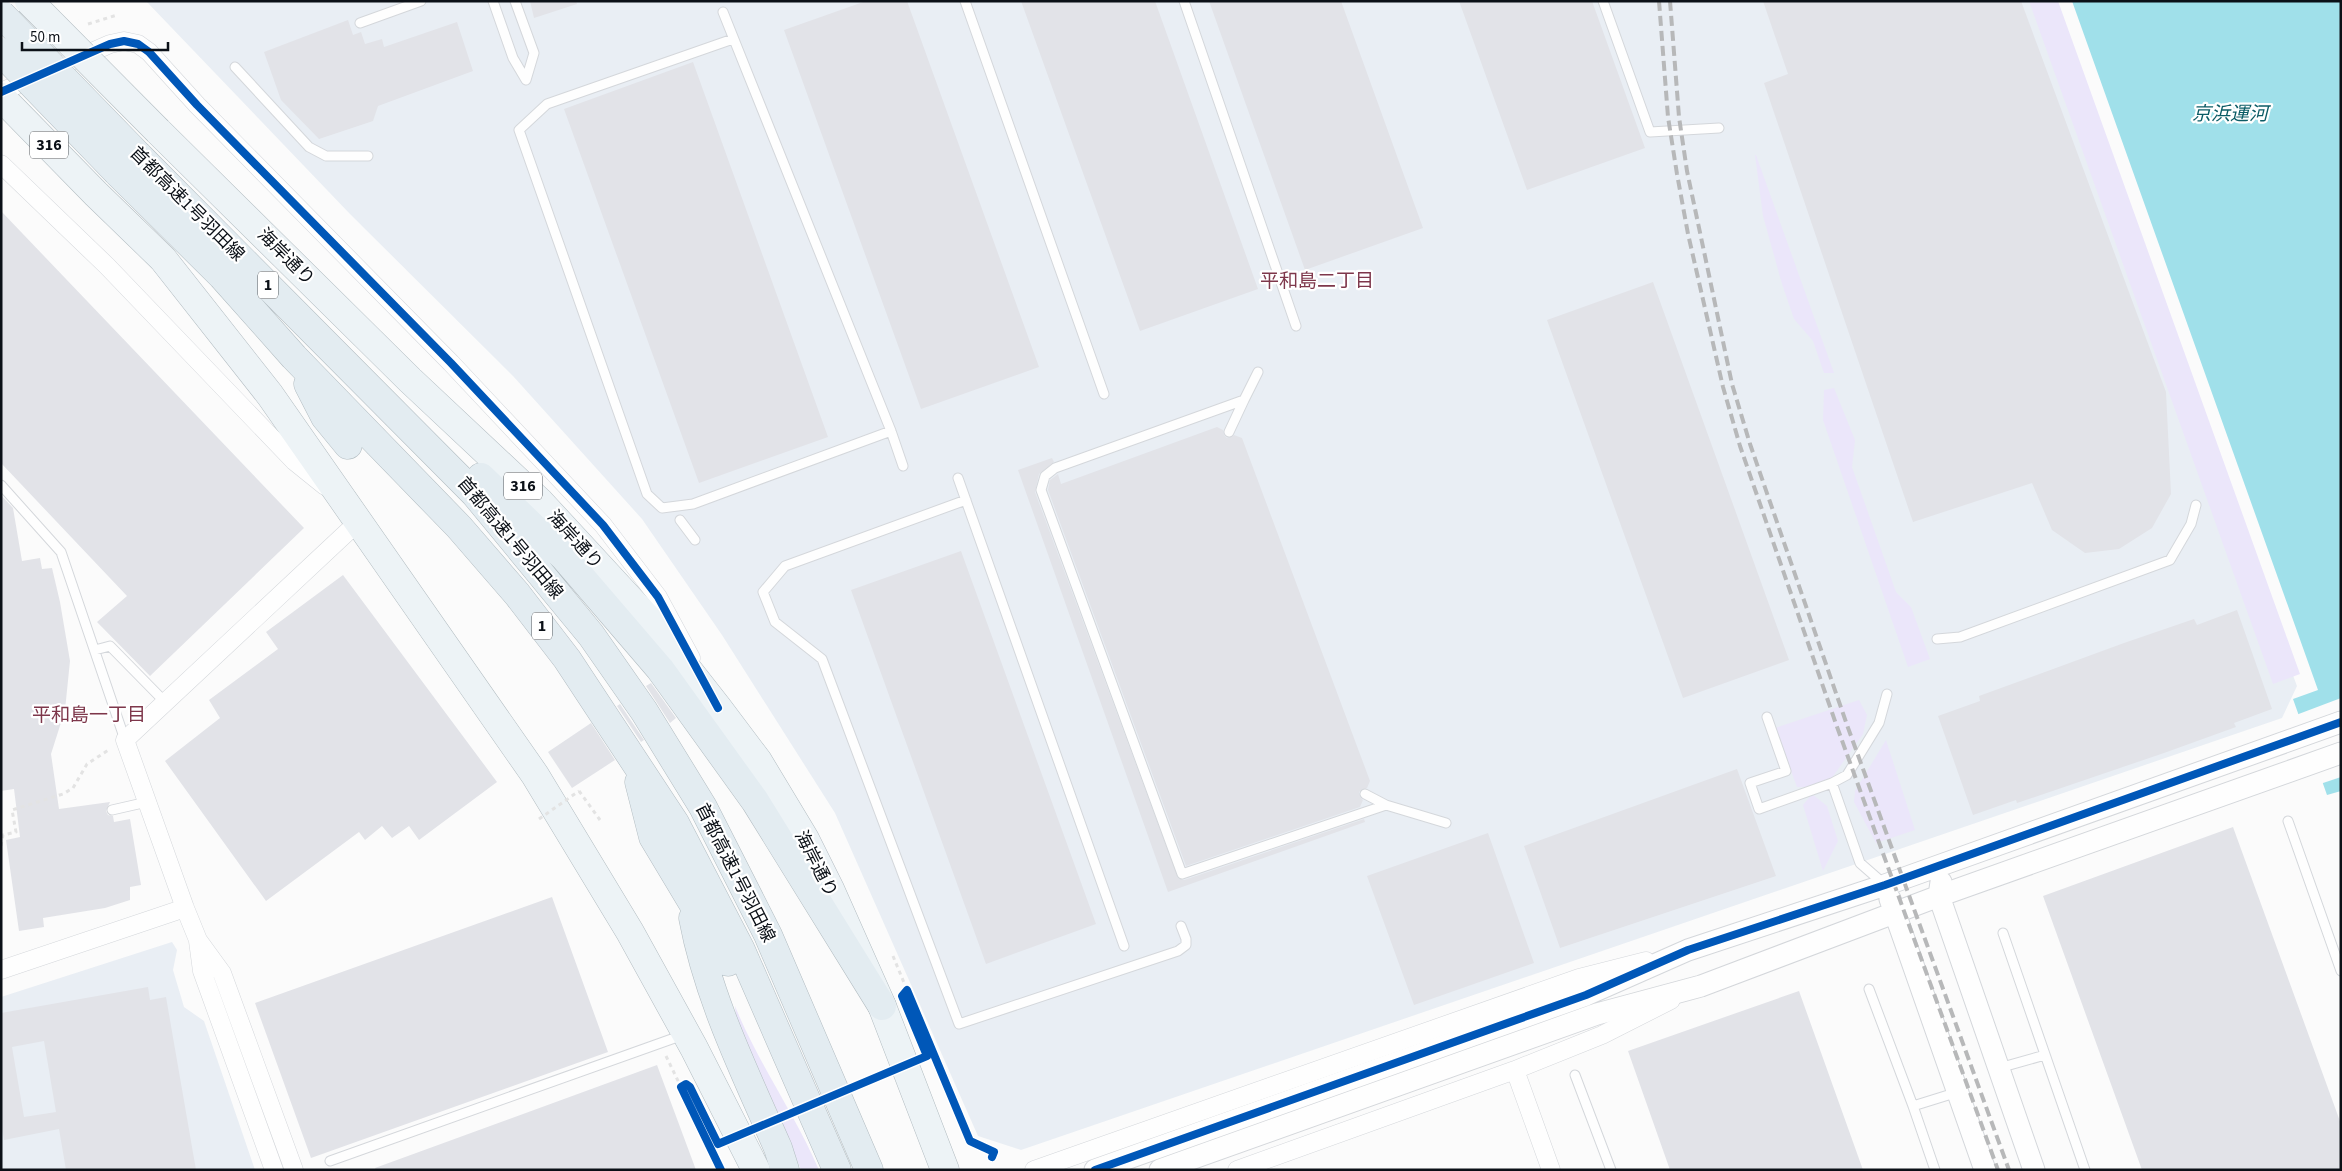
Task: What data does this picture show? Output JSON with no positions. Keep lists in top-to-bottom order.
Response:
{
  "streets": {
    "highway": ["首都高速1号羽田線", "1"],
    "main road": ["316", "海岸通り"]
  },
  "crossings": [
    ["首都高速1号羽田線", "1"],
    ["海岸通り", "1"]
  ],
  "districts": ["平和島二丁目", "平和島一丁目"],
  "water": ["京浜運河"],
  "scale_bar": "50 m"
}
